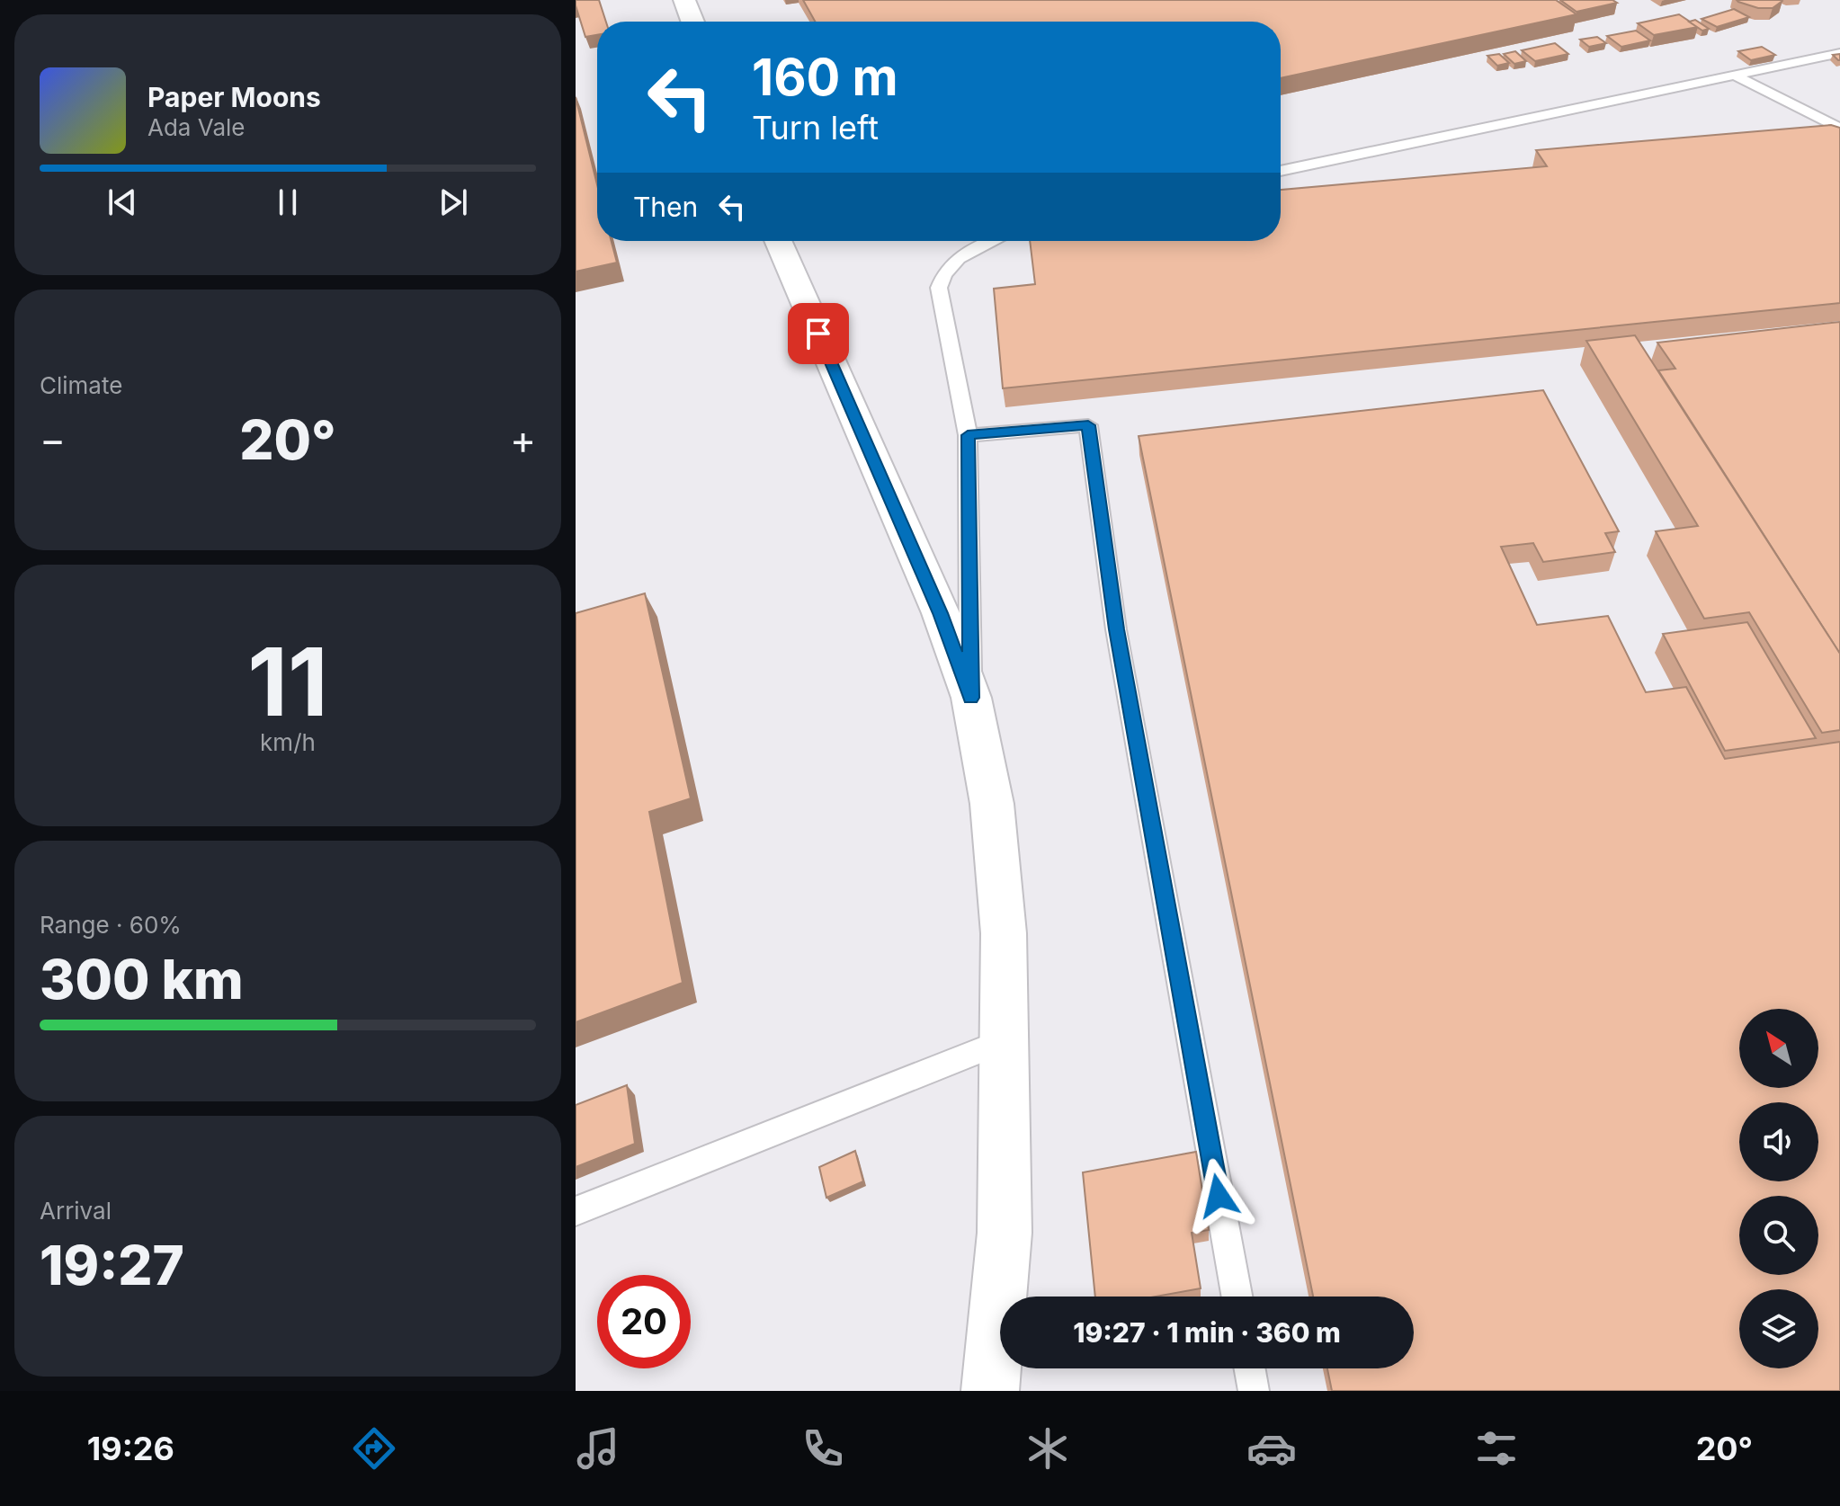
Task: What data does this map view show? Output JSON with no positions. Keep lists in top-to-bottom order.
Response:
{
  "north": "top left",
  "page": {
    "turn": ["160 m", "Turn left"],
    "song": ["Paper Moons", "Ada Vale"],
    "then": "Then",
    "tile": [
      "Climate",
      ["11", "km/h"],
      ["Range · 60%", "300 km"],
      ["Arrival", "19:27"]
    ],
    "heat": ["−", "20°", "+"],
    "limit": "20",
    "trip": "19:27 · 1 min · 360 m",
    "tabs": ["19:26", "20°"]
  }
}
